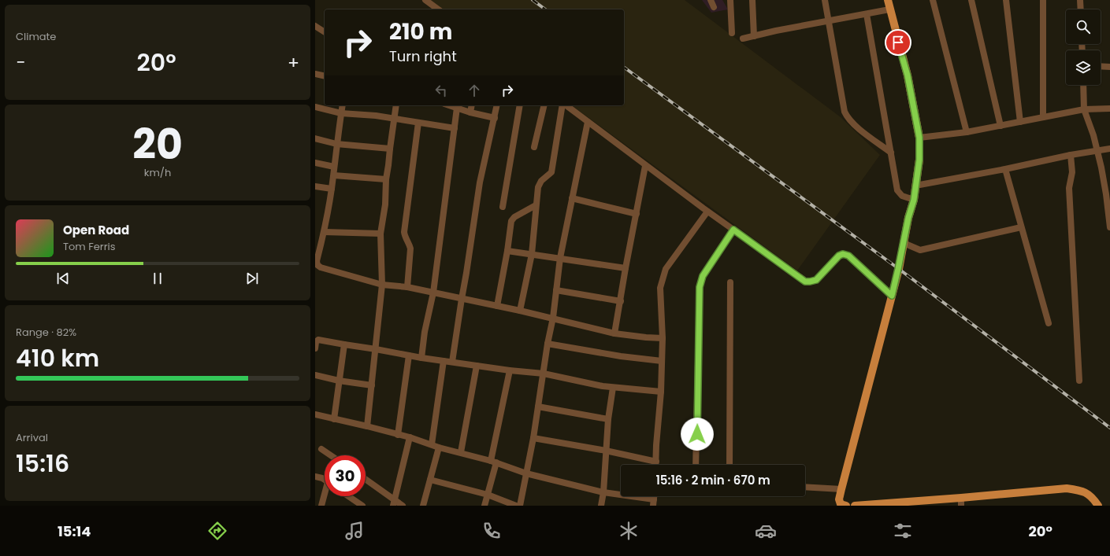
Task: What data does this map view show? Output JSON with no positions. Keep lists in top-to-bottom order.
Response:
{
  "page": {
    "tile": [
      "Climate",
      ["20", "km/h"],
      ["Range · 82%", "410 km"],
      ["Arrival", "15:16"]
    ],
    "turn": ["210 m", "Turn right"],
    "heat": ["−", "20°", "+"],
    "song": ["Open Road", "Tom Ferris"],
    "limit": "30",
    "trip": "15:16 · 2 min · 670 m",
    "tabs": ["15:14", "20°"]
  }
}
